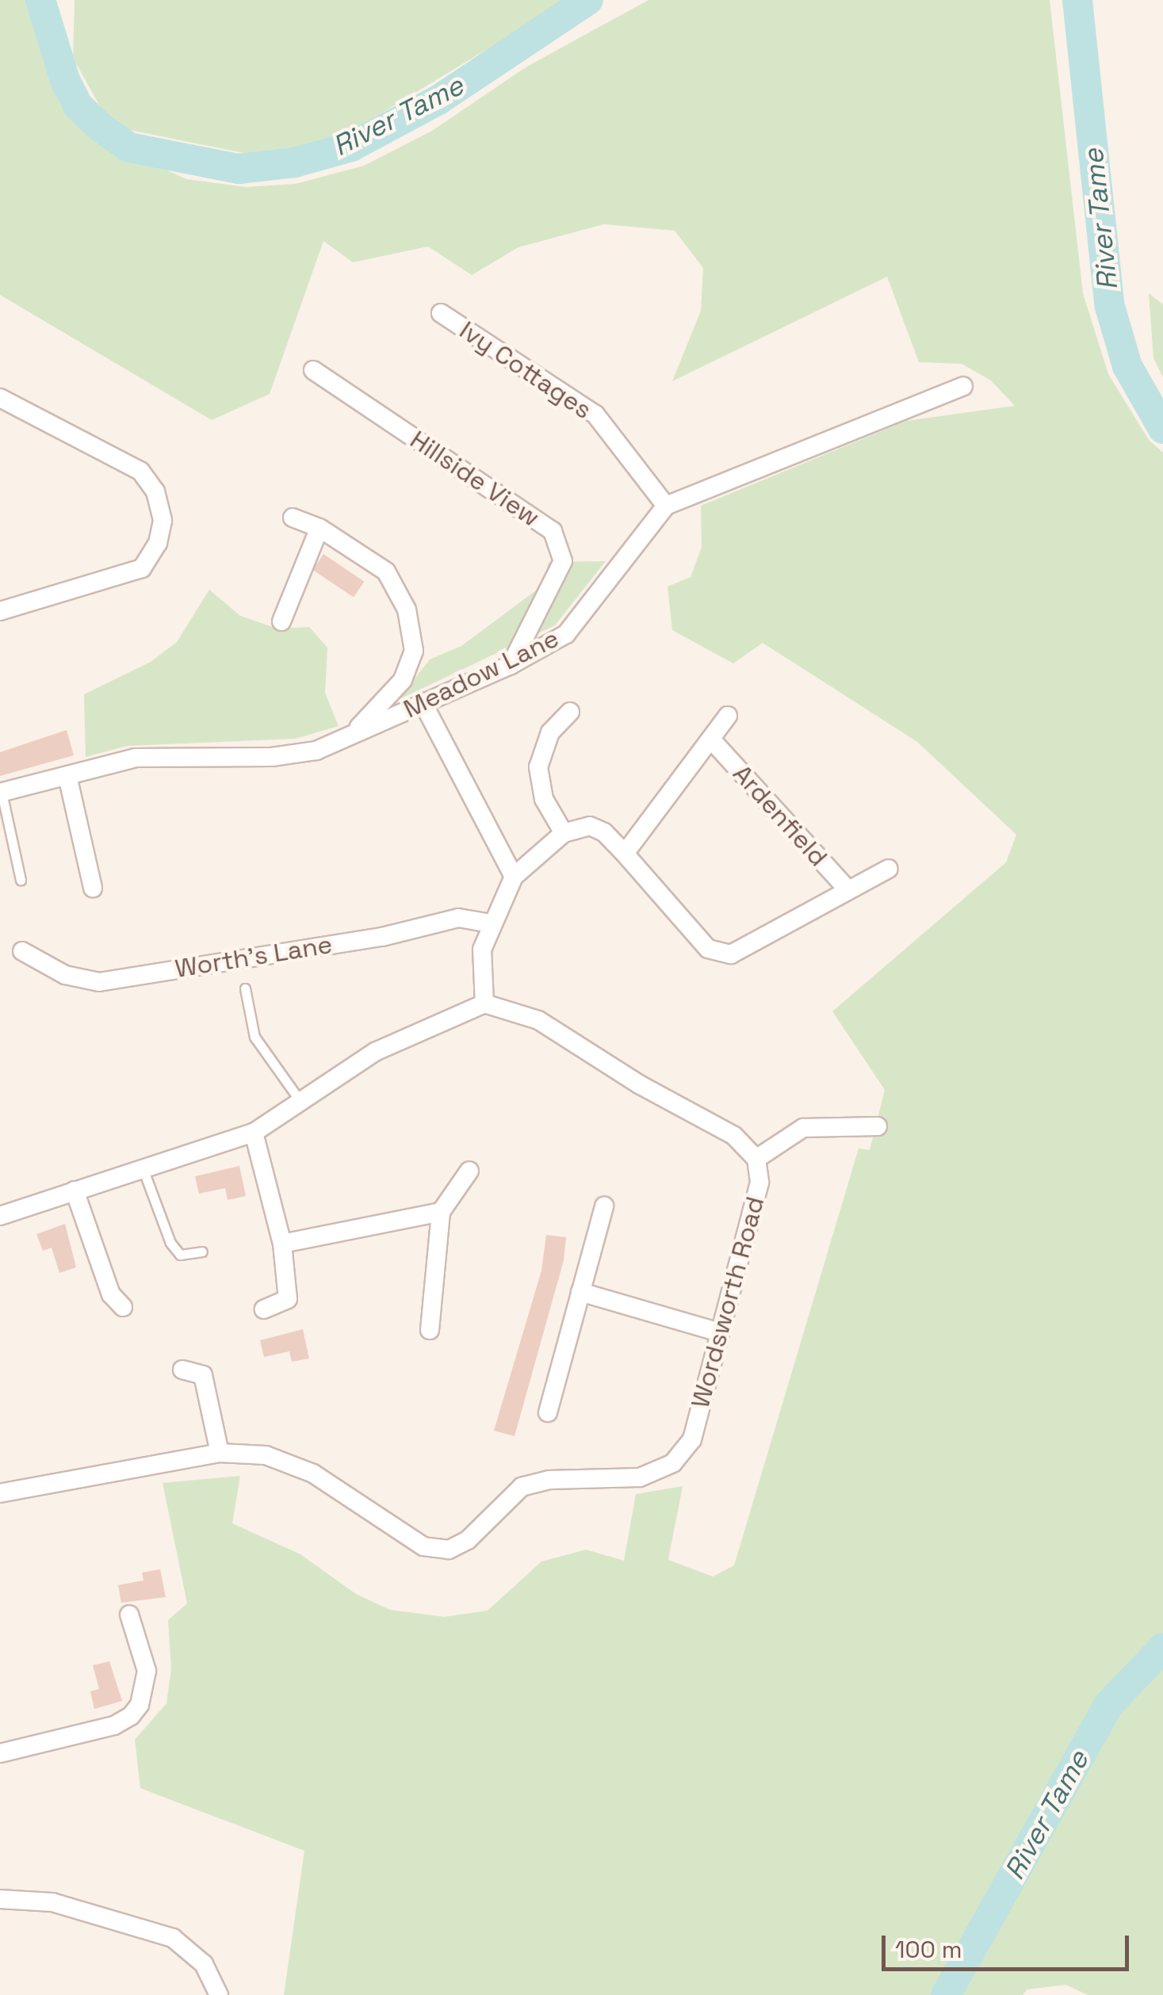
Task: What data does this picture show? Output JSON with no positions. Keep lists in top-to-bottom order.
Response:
{
  "streets": {
    "street": [
      "Ivy Cottages",
      "Hillside View",
      "Meadow Lane",
      "Ardenfield",
      "Worth's Lane",
      "Wordsworth Road"
    ]
  },
  "crossings": [
    ["Ivy Cottages", "Meadow Lane"],
    ["Hillside View", "Meadow Lane"]
  ],
  "water": ["River Tame"],
  "scale_bar": "100 m"
}
